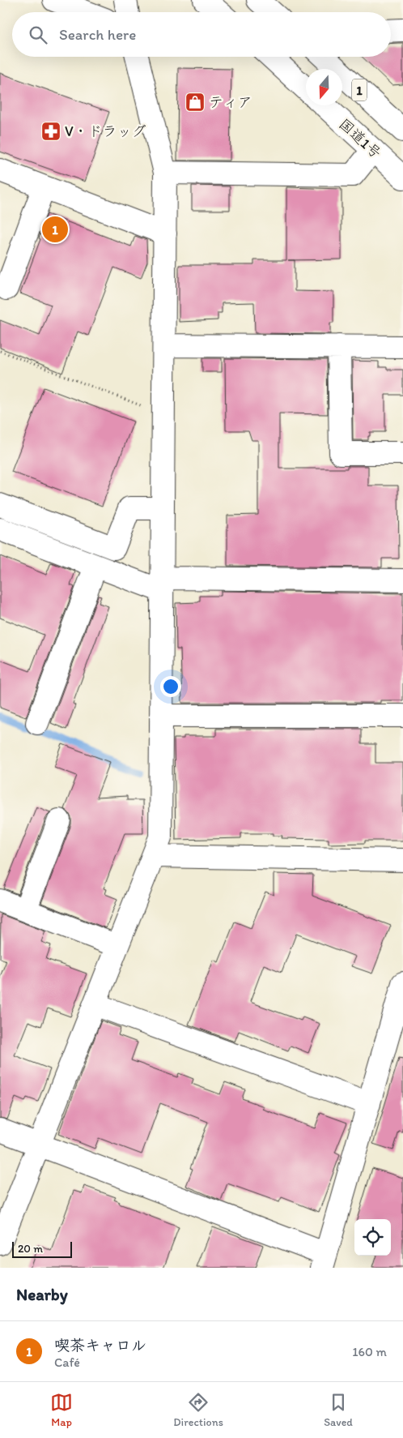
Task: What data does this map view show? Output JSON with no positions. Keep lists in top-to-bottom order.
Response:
{
  "streets": {
    "main road": ["1", "国道1号"]
  },
  "places": {
    "shop": ["ティア"],
    "pharmacy": ["V・ドラッグ"]
  },
  "scale_bar": "20 m",
  "north": "bottom",
  "page": {
    "search": "Search here",
    "pins": "1",
    "scale": "20 m",
    "heading": "Nearby",
    "list": [
      {
        "mark": "1",
        "name": "喫茶キャロル",
        "note": "Café",
        "value": "160 m"
      }
    ],
    "nav": ["Map", "Directions", "Saved"]
  }
}
